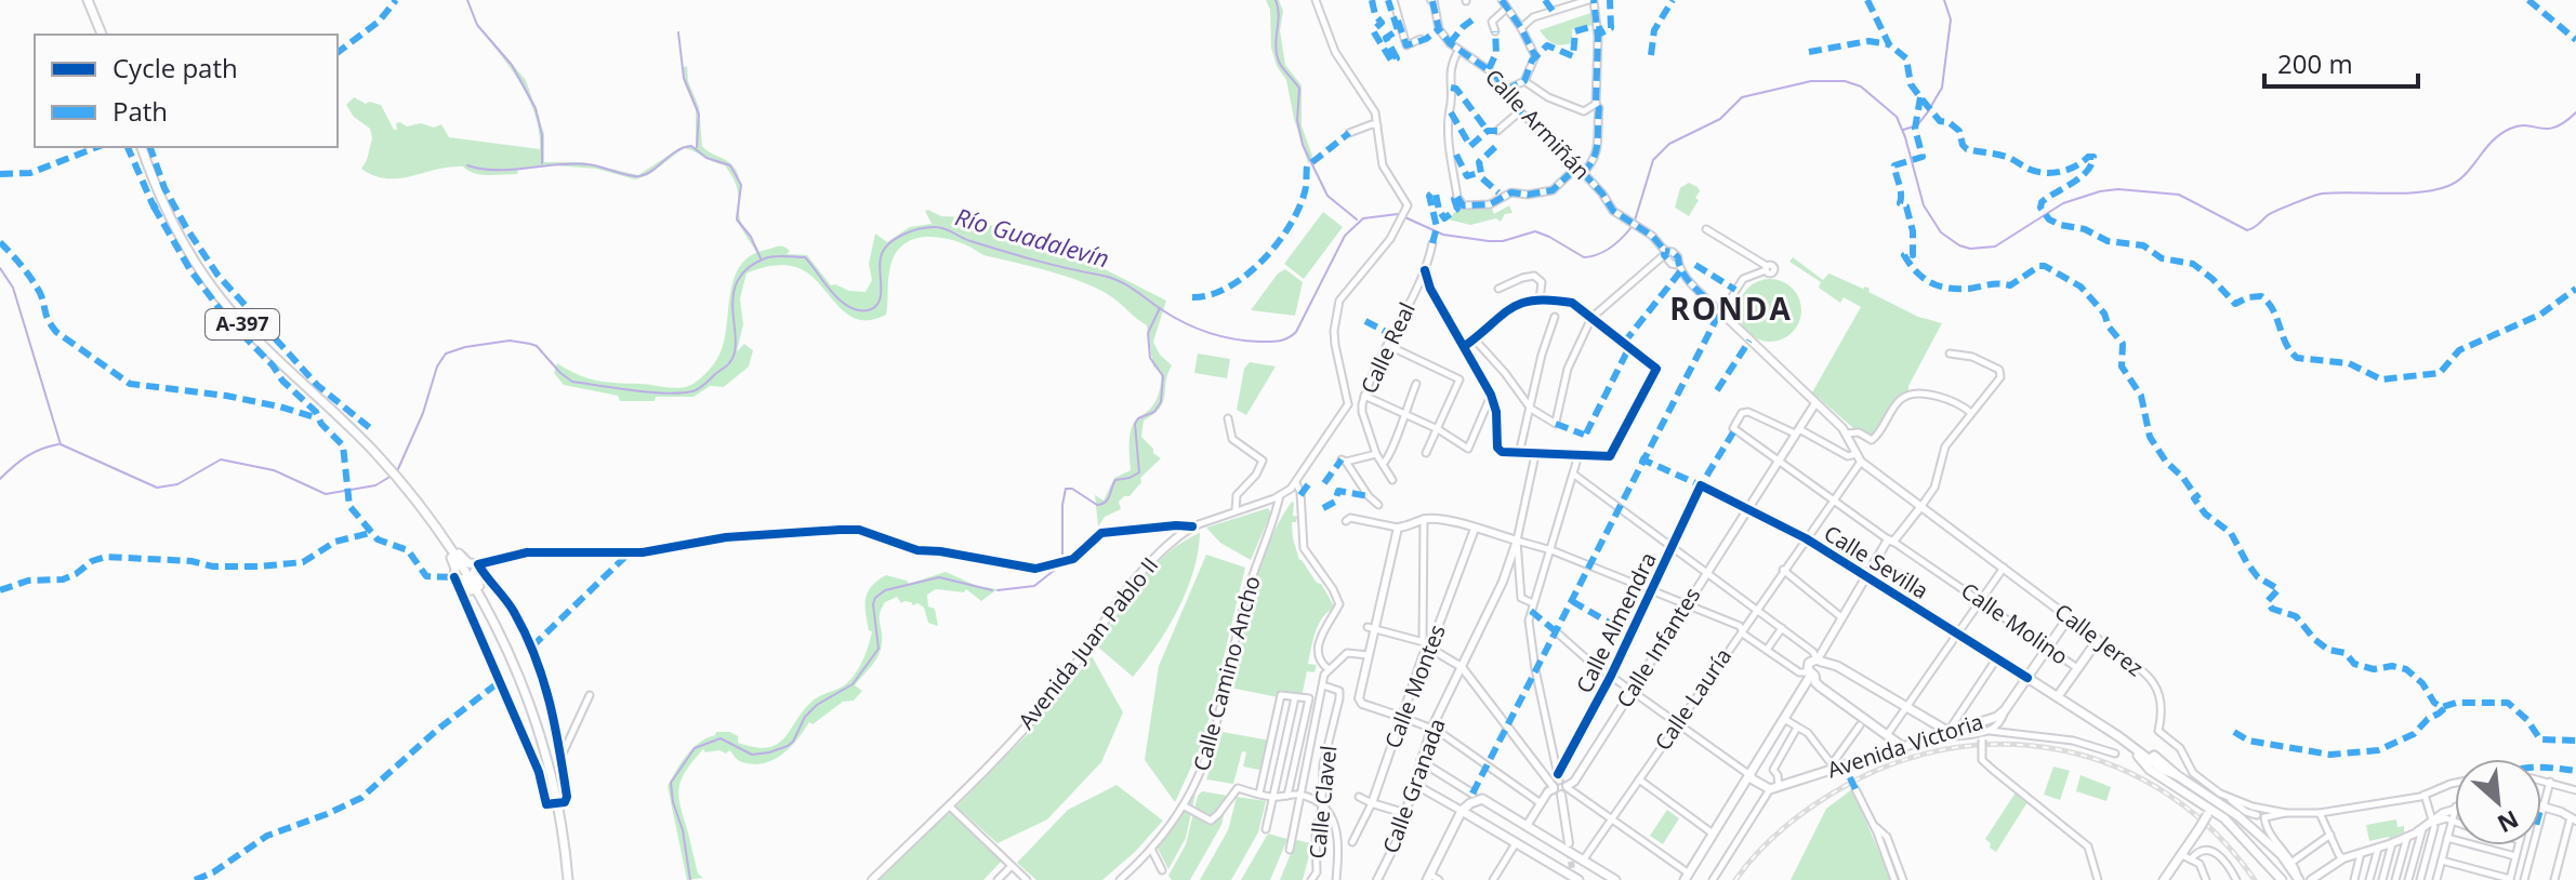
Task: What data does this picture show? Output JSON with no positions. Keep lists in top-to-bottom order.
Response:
{
  "streets": {
    "main road": [
      "A-397",
      "Calle Sevilla",
      "Calle Jerez",
      "Avenida Victoria"
    ],
    "street": [
      "Calle Armiñán",
      "Calle Real",
      "Calle Almendra",
      "Calle Molino",
      "Avenida Juan Pablo II",
      "Calle Infantes",
      "Calle Camino Ancho",
      "Calle Montes",
      "Calle Lauría",
      "Calle Granada",
      "Calle Clavel"
    ]
  },
  "crossings": [
    ["Calle Sevilla", "Calle Almendra"],
    ["Calle Sevilla", "Calle Infantes"],
    ["Calle Sevilla", "Calle Lauría"],
    ["Calle Sevilla", "Avenida Victoria"],
    ["Calle Almendra", "Calle Infantes"],
    ["Calle Molino", "Calle Infantes"],
    ["Calle Molino", "Calle Lauría"],
    ["Calle Molino", "Avenida Victoria"],
    ["Calle Jerez", "Calle Lauría"],
    ["Calle Jerez", "Avenida Victoria"],
    ["Avenida Juan Pablo II", "Calle Camino Ancho"]
  ],
  "districts": ["RONDA"],
  "water": ["Río Guadalevín"],
  "legend": ["Cycle path", "Path"],
  "scale_bar": "200 m",
  "north": "bottom right"
}
